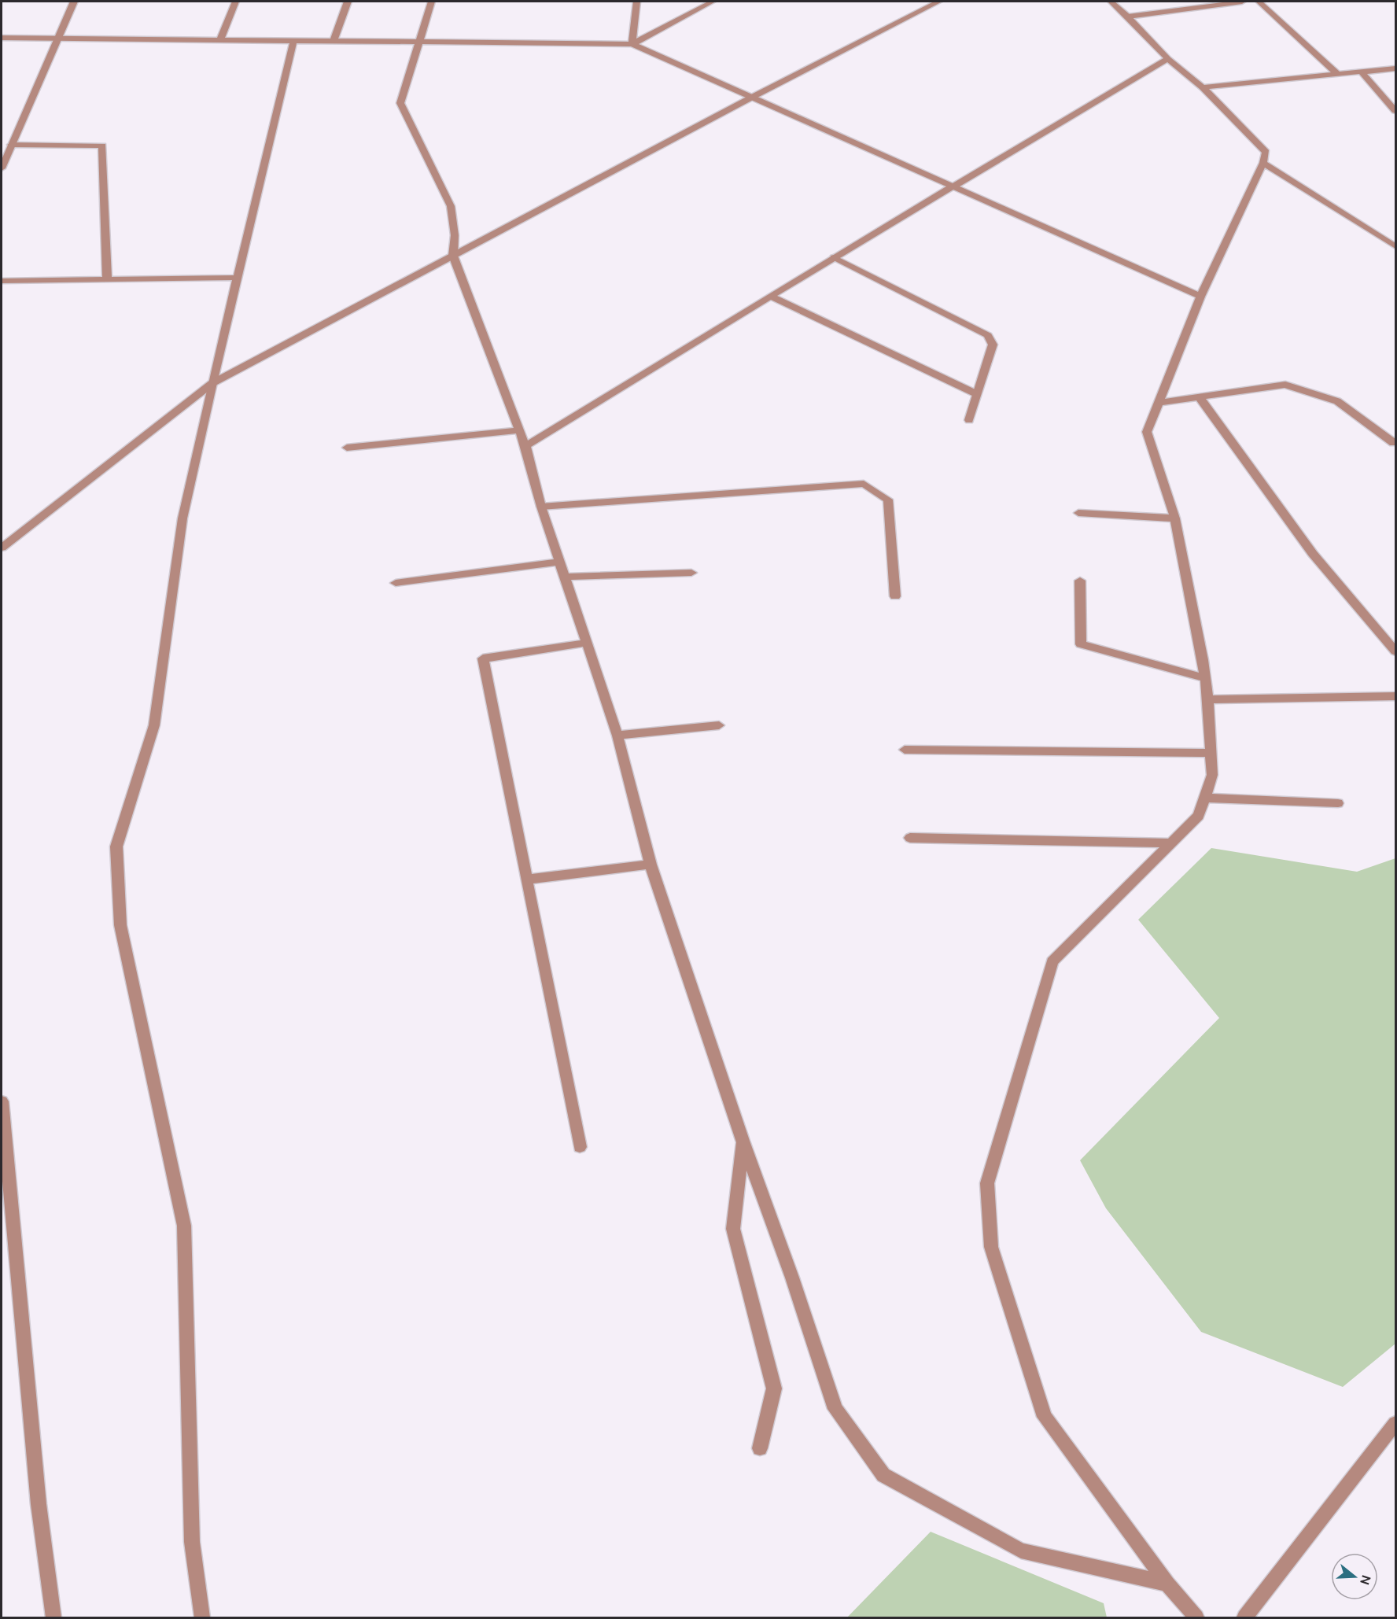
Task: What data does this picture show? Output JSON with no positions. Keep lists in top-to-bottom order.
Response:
{
  "north": "right"
}
